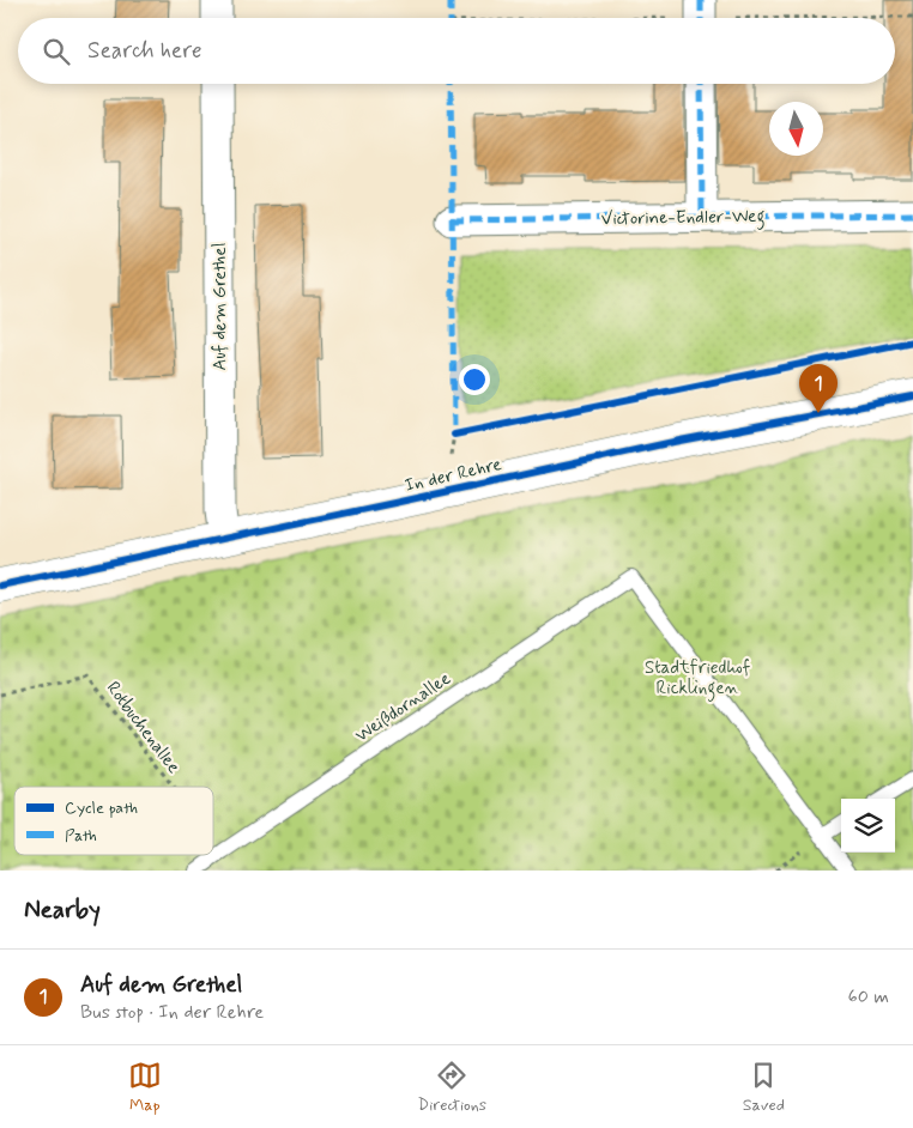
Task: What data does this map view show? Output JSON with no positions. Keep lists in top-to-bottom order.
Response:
{
  "streets": {
    "street": ["Victorine-Endler-Weg", "Auf dem Grethel", "In der Rehre"],
    "lane": ["Weißdornallee"],
    "path": ["Rotbuchenallee"]
  },
  "crossings": [
    ["Auf dem Grethel", "In der Rehre"],
    ["Weißdornallee", "Rotbuchenallee"]
  ],
  "parks": ["Stadtfriedhof Ricklingen"],
  "legend": ["Cycle path", "Path"],
  "north": "bottom",
  "page": {
    "search": "Search here",
    "pins": "1",
    "heading": "Nearby",
    "list": [
      {
        "mark": "1",
        "name": "Auf dem Grethel",
        "note": "Bus stop · In der Rehre",
        "value": "60 m"
      }
    ],
    "nav": ["Map", "Directions", "Saved"]
  }
}
